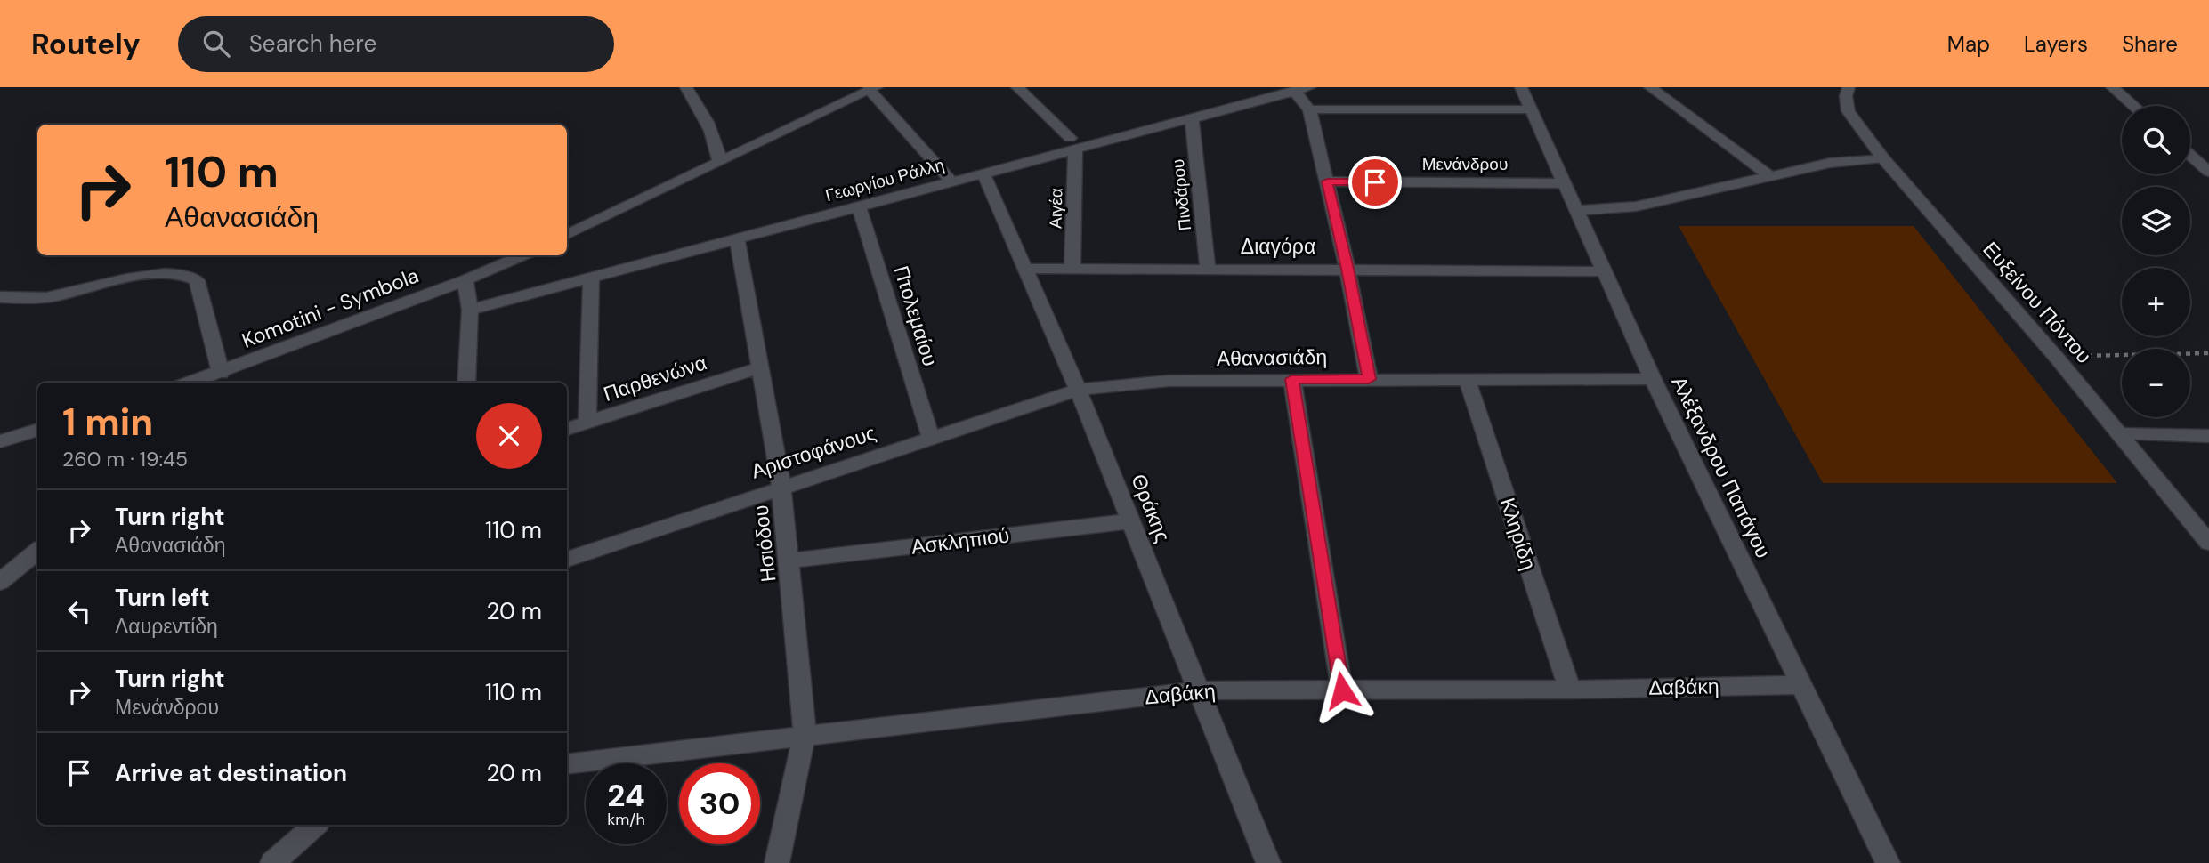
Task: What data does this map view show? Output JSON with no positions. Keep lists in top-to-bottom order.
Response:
{
  "streets": {
    "street": [
      "Μενάνδρου",
      "Γεωργίου Ράλλη",
      "Πινδάρου",
      "Αιγέα",
      "Διαγόρα",
      "Ευξείνου Πόντου",
      "Komotini - Symbola",
      "Πτολεμαίου",
      "Αθανασιάδη",
      "Παρθενώνα",
      "Αριστοφάνους",
      "Αλέξανδρου Παπάγου",
      "Θράκης",
      "Κληρίδη",
      "Ασκληπιού",
      "Ησιόδου",
      "Δαβάκη"
    ]
  },
  "crossings": [
    ["Μενάνδρου", "Αλέξανδρου Παπάγου"],
    ["Γεωργίου Ράλλη", "Πινδάρου"],
    ["Γεωργίου Ράλλη", "Αιγέα"],
    ["Γεωργίου Ράλλη", "Πτολεμαίου"],
    ["Γεωργίου Ράλλη", "Θράκης"],
    ["Γεωργίου Ράλλη", "Ησιόδου"],
    ["Πινδάρου", "Διαγόρα"],
    ["Αιγέα", "Διαγόρα"],
    ["Διαγόρα", "Αλέξανδρου Παπάγου"],
    ["Διαγόρα", "Θράκης"],
    ["Πτολεμαίου", "Αριστοφάνους"],
    ["Αθανασιάδη", "Αριστοφάνους"],
    ["Αθανασιάδη", "Αλέξανδρου Παπάγου"],
    ["Αθανασιάδη", "Θράκης"],
    ["Αθανασιάδη", "Κληρίδη"],
    ["Παρθενώνα", "Ησιόδου"],
    ["Αριστοφάνους", "Θράκης"],
    ["Αριστοφάνους", "Ησιόδου"],
    ["Αλέξανδρου Παπάγου", "Δαβάκη"],
    ["Θράκης", "Ασκληπιού"],
    ["Θράκης", "Δαβάκη"],
    ["Κληρίδη", "Δαβάκη"],
    ["Ασκληπιού", "Ησιόδου"],
    ["Ησιόδου", "Δαβάκη"]
  ],
  "page": {
    "header": "Routely",
    "search": "Search here",
    "nav": ["Map", "Layers", "Share"],
    "map_buttons": ["+", "−"],
    "turn": ["110 m", "Αθανασιάδη"],
    "heading": ["1 min", "260 m · 19:45"],
    "list": [
      {
        "name": "Turn right",
        "note": "Αθανασιάδη",
        "value": "110 m"
      },
      {
        "name": "Turn left",
        "note": "Λαυρεντίδη",
        "value": "20 m"
      },
      {
        "name": "Turn right",
        "note": "Μενάνδρου",
        "value": "110 m"
      },
      {
        "name": "Arrive at destination",
        "value": "20 m"
      }
    ],
    "speed": "24 km/h",
    "limit": "30"
  }
}
